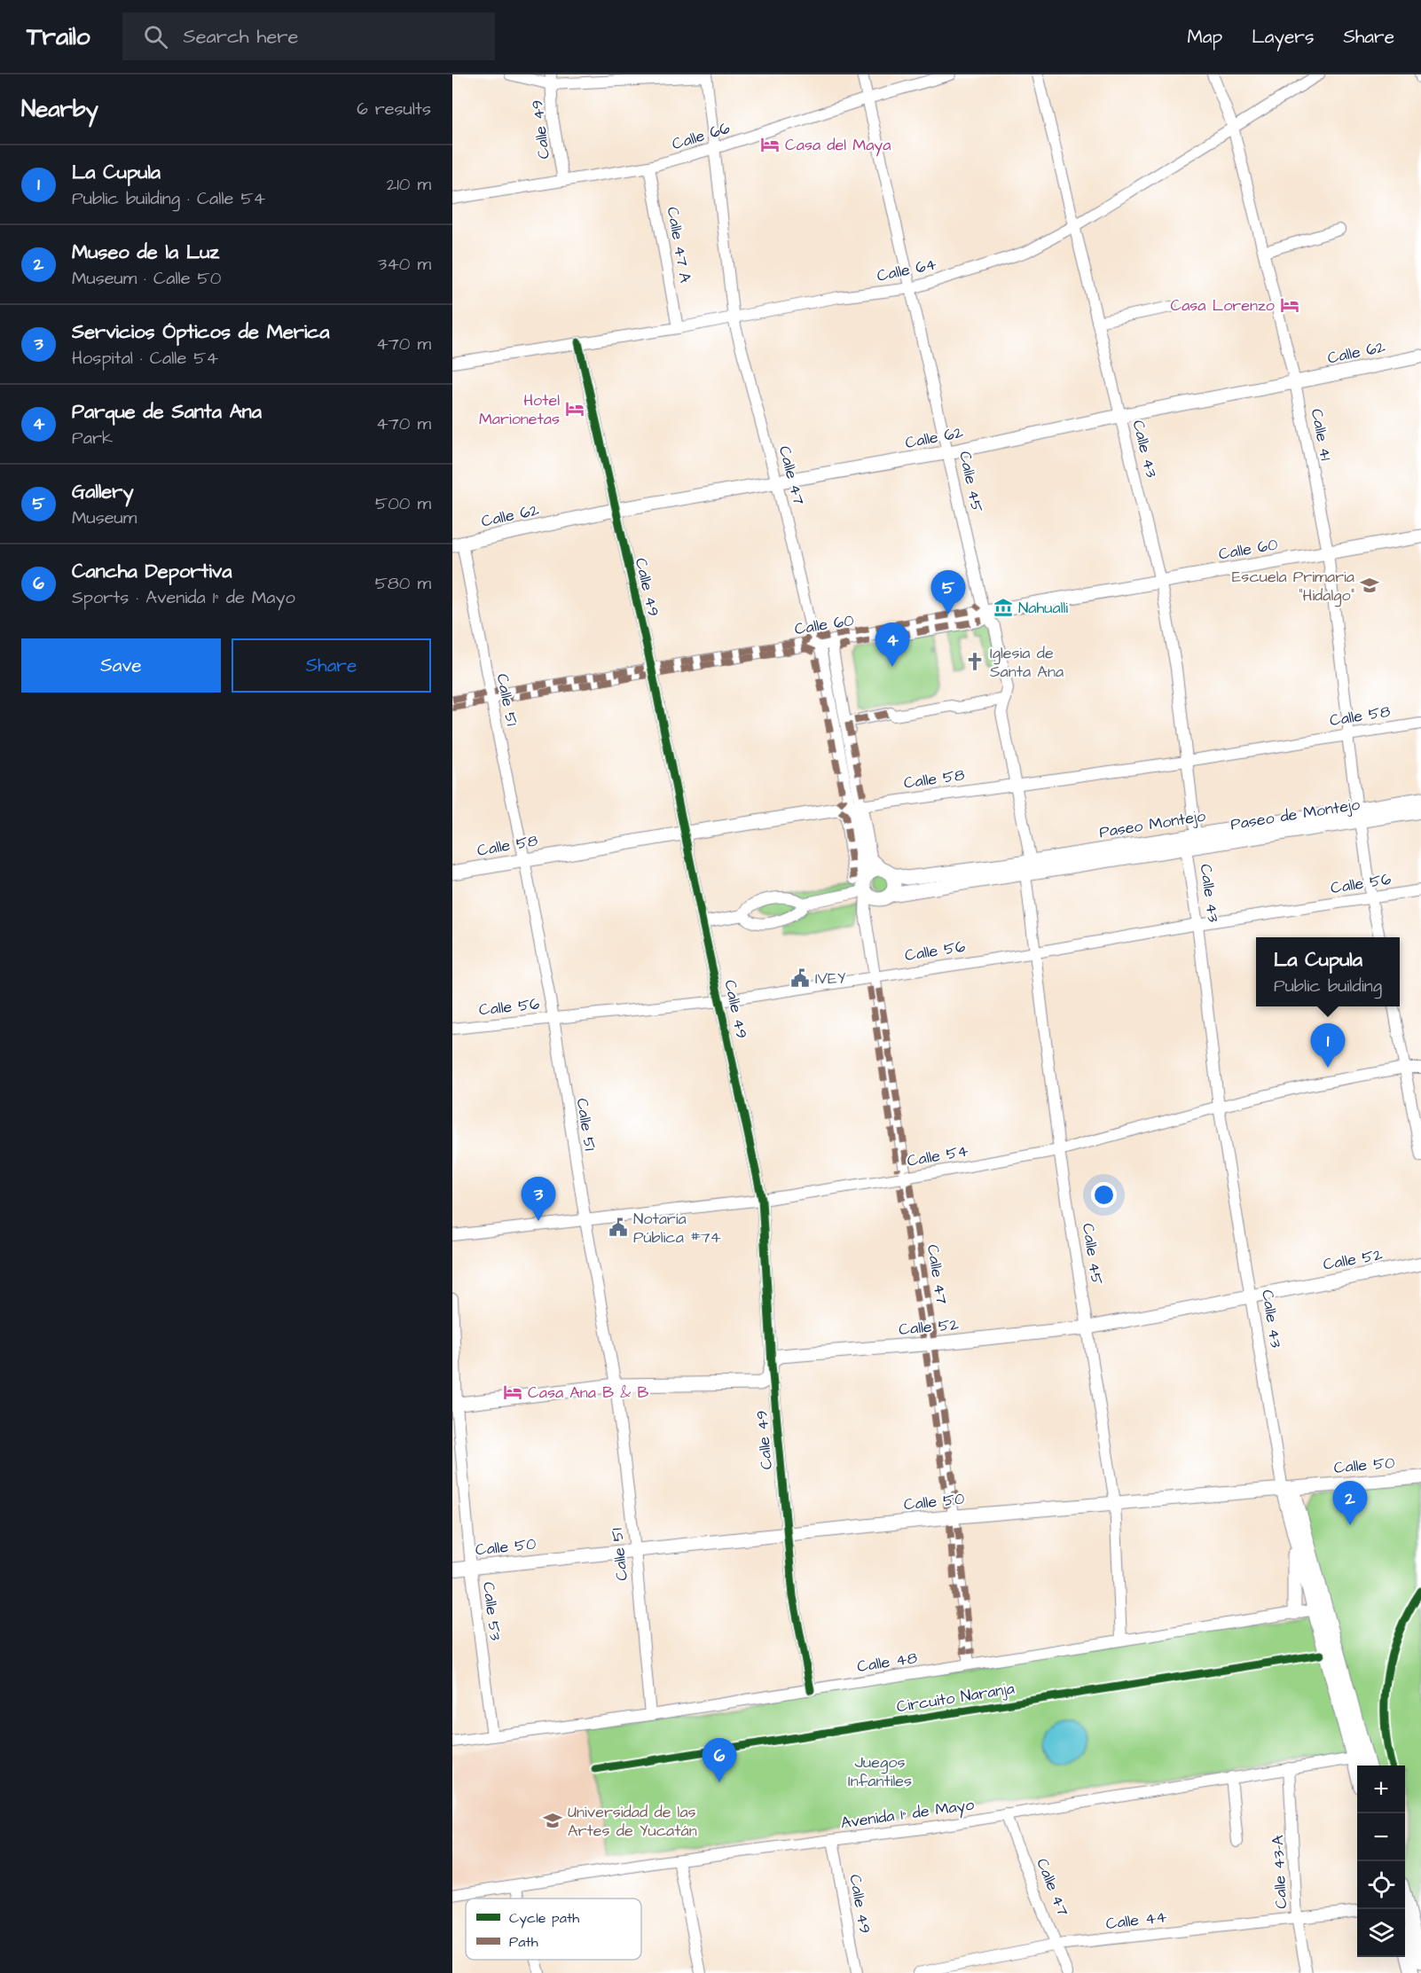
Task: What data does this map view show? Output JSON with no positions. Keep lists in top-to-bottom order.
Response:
{
  "streets": {
    "main road": [
      "Calle 62",
      "Calle 43",
      "Calle 47",
      "Calle 60",
      "Calle 58",
      "Paseo de Montejo",
      "Paseo Montejo",
      "Calle 52",
      "Calle 50"
    ],
    "street": [
      "Calle 49",
      "Calle 66",
      "Calle 47 A",
      "Calle 64",
      "Calle 41",
      "Calle 45",
      "Calle 51",
      "Calle 56",
      "Calle 54",
      "Calle 53",
      "Calle 48",
      "Avenida 1° de Mayo",
      "Calle 43-A",
      "Calle 44"
    ],
    "cycle path": ["Circuito Naranja"]
  },
  "crossings": [
    ["Calle 49", "Calle 66"],
    ["Calle 49", "Calle 64"],
    ["Calle 49", "Calle 62"],
    ["Calle 49", "Calle 60"],
    ["Calle 49", "Calle 58"],
    ["Calle 49", "Calle 56"],
    ["Calle 49", "Calle 54"],
    ["Calle 49", "Calle 52"],
    ["Calle 49", "Calle 50"],
    ["Calle 49", "Calle 48"],
    ["Calle 49", "Avenida 1° de Mayo"],
    ["Calle 66", "Calle 47 A"],
    ["Calle 66", "Calle 47"],
    ["Calle 66", "Calle 45"],
    ["Calle 47 A", "Calle 64"],
    ["Calle 64", "Calle 41"],
    ["Calle 64", "Calle 43"],
    ["Calle 64", "Calle 47"],
    ["Calle 64", "Calle 45"],
    ["Calle 62", "Calle 41"],
    ["Calle 62", "Calle 43"],
    ["Calle 62", "Calle 47"],
    ["Calle 62", "Calle 45"],
    ["Calle 62", "Calle 51"],
    ["Calle 41", "Calle 60"],
    ["Calle 41", "Calle 58"],
    ["Calle 41", "Paseo de Montejo"],
    ["Calle 41", "Paseo Montejo"],
    ["Calle 41", "Calle 56"],
    ["Calle 43", "Calle 60"],
    ["Calle 43", "Calle 58"],
    ["Calle 43", "Paseo de Montejo"],
    ["Calle 43", "Paseo Montejo"],
    ["Calle 43", "Calle 56"],
    ["Calle 43", "Calle 54"],
    ["Calle 43", "Calle 52"],
    ["Calle 43", "Calle 50"],
    ["Calle 43", "Calle 48"],
    ["Calle 43", "Avenida 1° de Mayo"],
    ["Calle 47", "Calle 60"],
    ["Calle 47", "Calle 58"],
    ["Calle 47", "Paseo de Montejo"],
    ["Calle 47", "Paseo Montejo"],
    ["Calle 47", "Calle 56"],
    ["Calle 47", "Calle 54"],
    ["Calle 47", "Calle 52"],
    ["Calle 47", "Calle 50"],
    ["Calle 47", "Calle 48"],
    ["Calle 47", "Avenida 1° de Mayo"],
    ["Calle 47", "Calle 44"],
    ["Calle 45", "Calle 60"],
    ["Calle 45", "Calle 58"],
    ["Calle 45", "Paseo de Montejo"],
    ["Calle 45", "Paseo Montejo"],
    ["Calle 45", "Calle 56"],
    ["Calle 45", "Calle 54"],
    ["Calle 45", "Calle 52"],
    ["Calle 45", "Calle 50"],
    ["Calle 45", "Calle 48"],
    ["Calle 60", "Calle 51"],
    ["Calle 51", "Calle 58"],
    ["Calle 51", "Calle 56"],
    ["Calle 51", "Calle 54"],
    ["Calle 51", "Calle 52"],
    ["Calle 51", "Calle 50"],
    ["Calle 51", "Calle 48"],
    ["Paseo de Montejo", "Paseo Montejo"],
    ["Calle 52", "Calle 53"],
    ["Calle 50", "Calle 53"],
    ["Calle 53", "Calle 48"],
    ["Avenida 1° de Mayo", "Calle 43-A"],
    ["Calle 43-A", "Calle 44"]
  ],
  "parks": ["Juegos Infantiles"],
  "places": {
    "hotel": [
      "Casa del Maya",
      "Casa Lorenzo",
      "Hotel Marionetas",
      "Casa Ana B & B"
    ],
    "school or university": ["Escuela Primaria \"Hidalgo\"", "Universidad de las Artes de Yucatán"],
    "museum": ["Nahualli"],
    "church": ["Iglesia de Santa Ana"],
    "public building": ["IVEY", "Notaría Pública #74"]
  },
  "legend": ["Cycle path", "Path"],
  "page": {
    "header": "Trailo",
    "search": "Search here",
    "nav": ["Map", "Layers", "Share"],
    "heading": ["Nearby", "6 results"],
    "list": [
      {
        "mark": "1",
        "name": "La Cupula",
        "note": "Public building · Calle 54",
        "value": "210 m"
      },
      {
        "mark": "2",
        "name": "Museo de la Luz",
        "note": "Museum · Calle 50",
        "value": "340 m"
      },
      {
        "mark": "3",
        "name": "Servicios Ópticos de Merica",
        "note": "Hospital · Calle 54",
        "value": "470 m"
      },
      {
        "mark": "4",
        "name": "Parque de Santa Ana",
        "note": "Park",
        "value": "470 m"
      },
      {
        "mark": "5",
        "name": "Gallery",
        "note": "Museum",
        "value": "500 m"
      },
      {
        "mark": "6",
        "name": "Cancha Deportiva",
        "note": "Sports · Avenida 1° de Mayo",
        "value": "580 m"
      }
    ],
    "pins": [
      "5",
      "4",
      "1",
      "3",
      "2",
      "6"
    ],
    "buttons": ["Save", "Share"],
    "popup": ["La Cupula", "Public building"],
    "map_buttons": ["+", "−"]
  }
}
